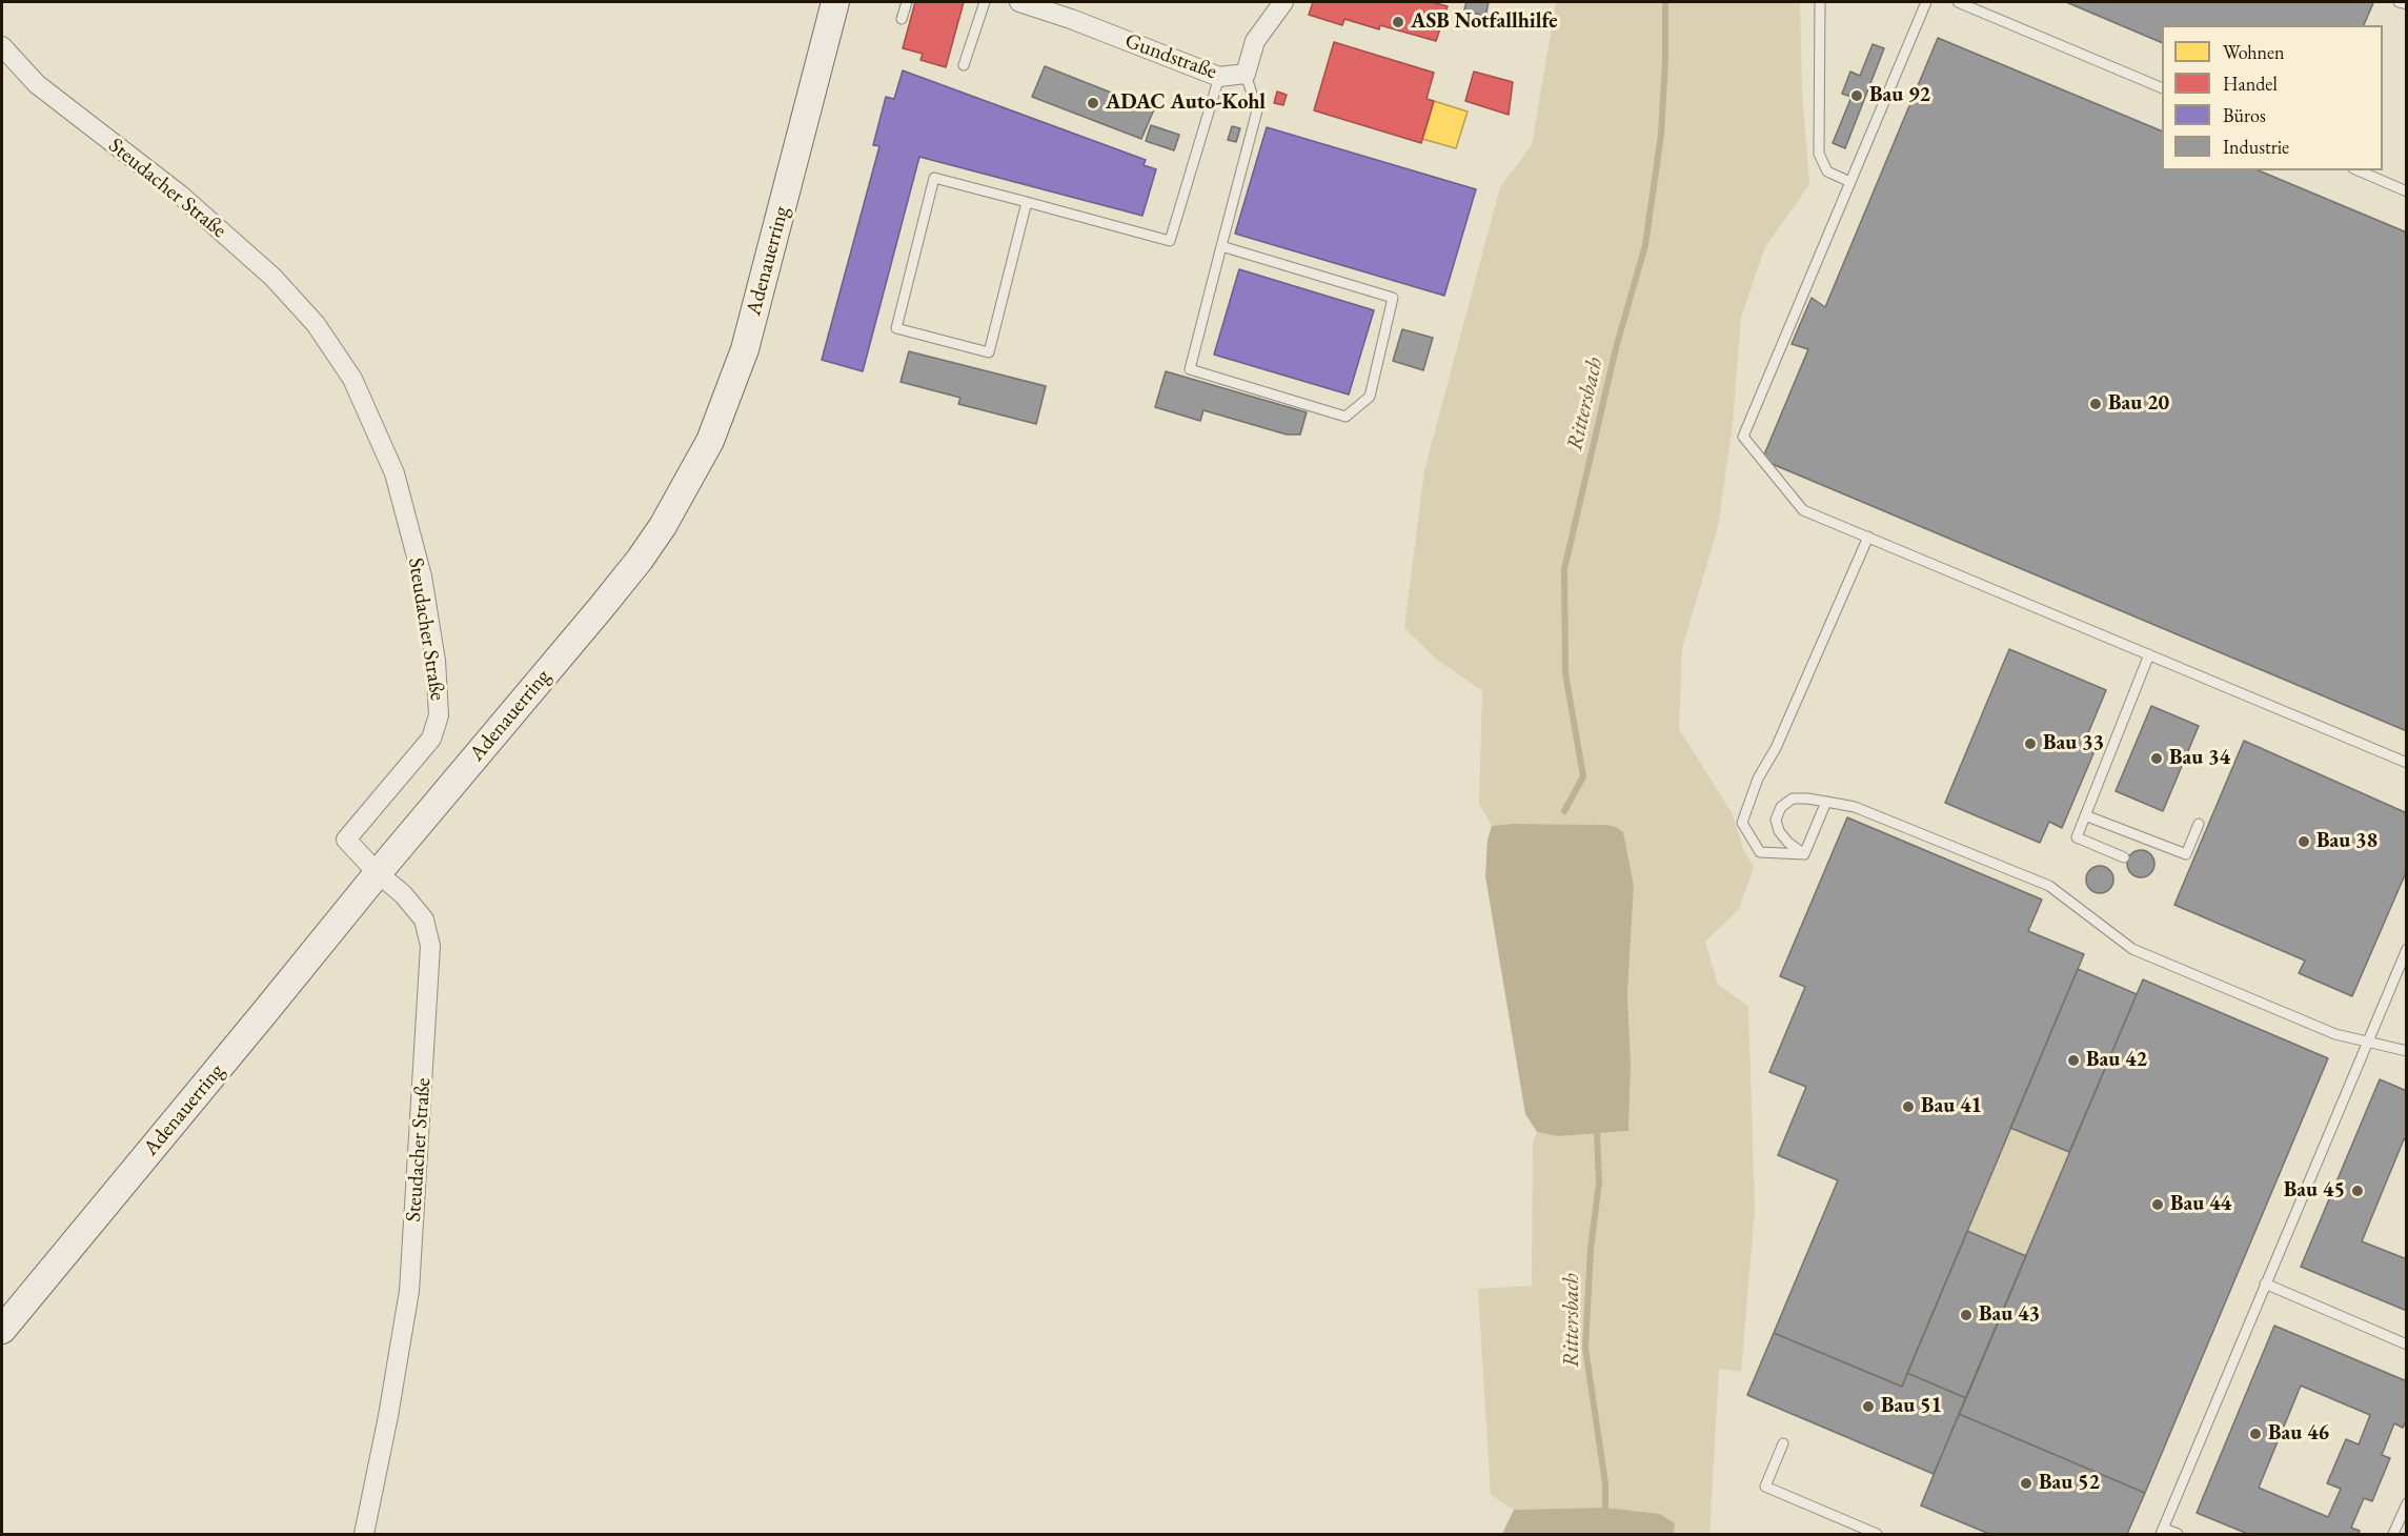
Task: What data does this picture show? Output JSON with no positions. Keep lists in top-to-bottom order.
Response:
{
  "streets": {
    "main road": ["Adenauerring"],
    "street": ["Gundstraße", "Steudacher Straße"]
  },
  "crossings": [
    ["Steudacher Straße", "Adenauerring"]
  ],
  "water": ["Rittersbach"],
  "places": [
    "ASB Notfallhilfe",
    "Bau 92",
    "ADAC Auto-Kohl",
    "Bau 20",
    "Bau 33",
    "Bau 34",
    "Bau 38",
    "Bau 42",
    "Bau 41",
    "Bau 45",
    "Bau 44",
    "Bau 43",
    "Bau 51",
    "Bau 46",
    "Bau 52"
  ],
  "legend": [
    "Wohnen",
    "Handel",
    "Büros",
    "Industrie"
  ]
}
